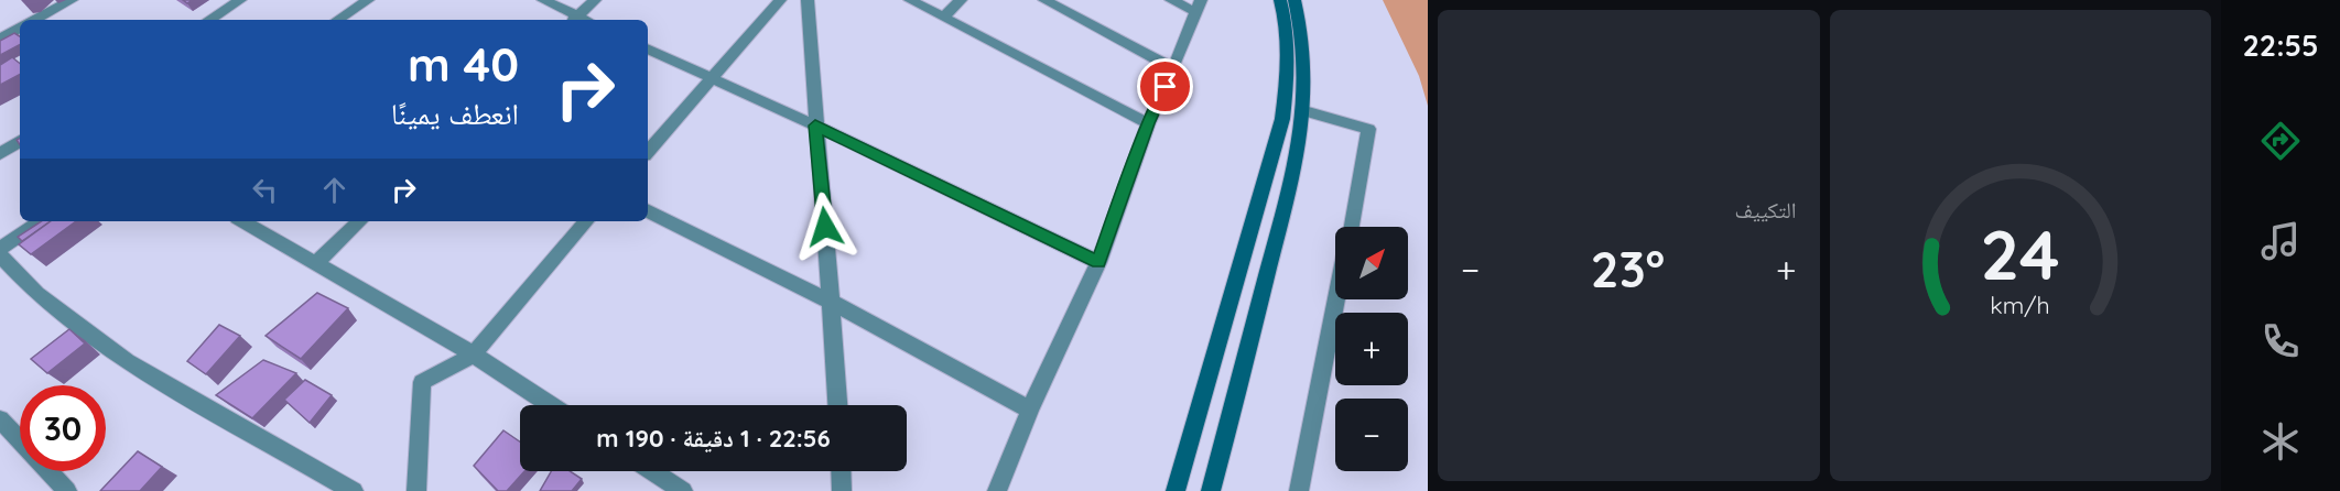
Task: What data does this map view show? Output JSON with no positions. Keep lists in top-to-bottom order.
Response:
{
  "north": "top right",
  "page": {
    "tabs": "22:55",
    "tile": "التكييف",
    "turn": ["40 m", "انعطف يمينًا"],
    "map_buttons": ["+", "−"],
    "heat": ["−", "23°", "+"],
    "limit": "30",
    "trip": "22:56 · 1 دقيقة · 190 m",
    "gauge": ["24", "km/h"]
  }
}
